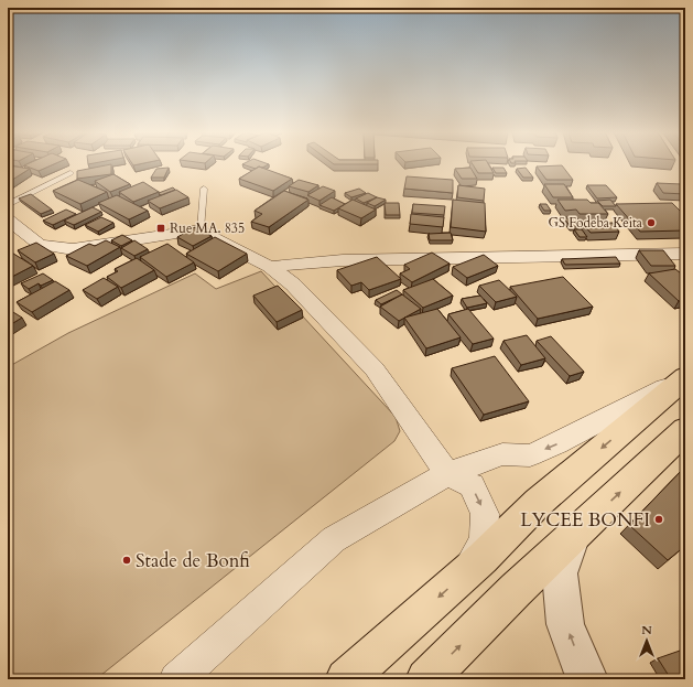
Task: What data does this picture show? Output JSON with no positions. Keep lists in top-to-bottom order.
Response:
{
  "places": {
    "other": ["GS Fodeba Keita", "LYCEE BONFI", "Stade de Bonfi"],
    "transit": ["Rue MA. 835"]
  },
  "north": "top"
}
